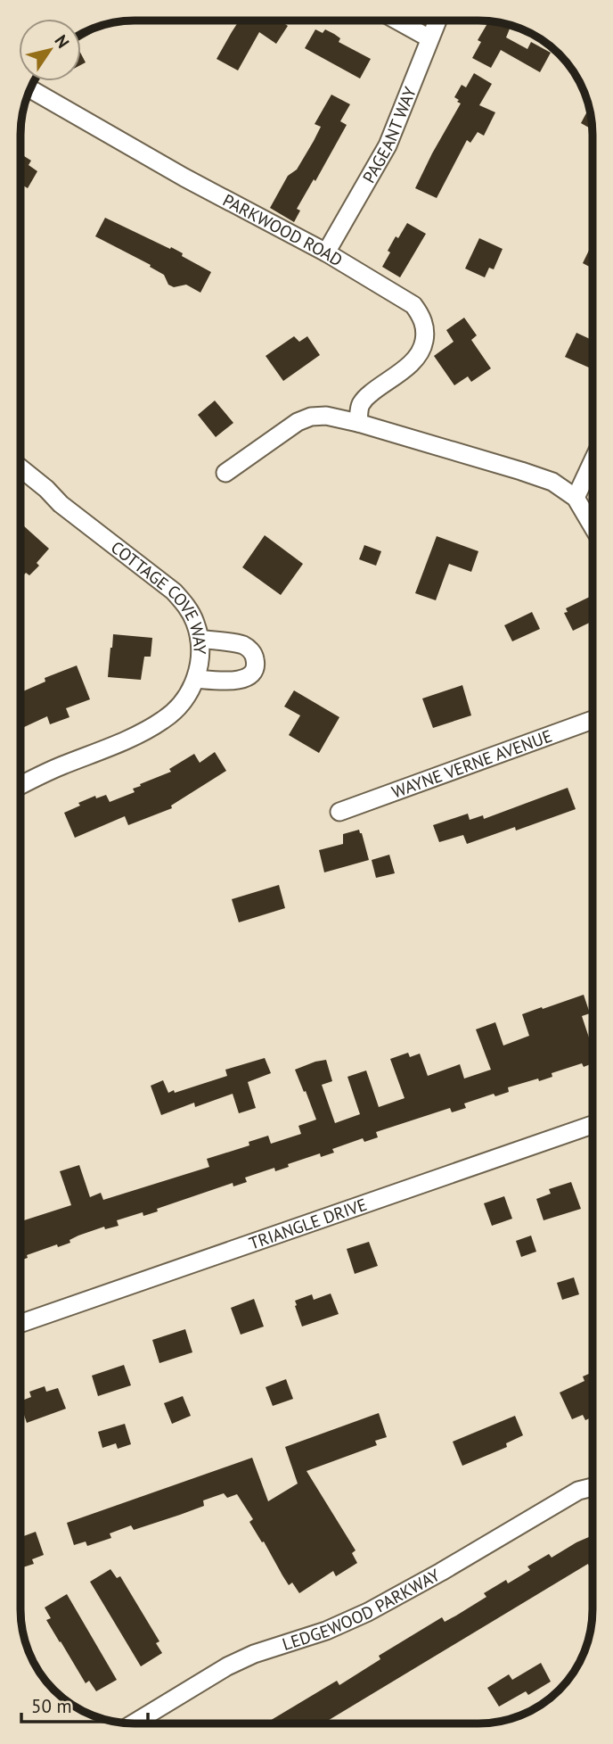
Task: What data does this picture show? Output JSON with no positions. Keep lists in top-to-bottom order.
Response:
{
  "streets": {
    "street": [
      "PAGEANT WAY",
      "PARKWOOD ROAD",
      "COTTAGE COVE WAY",
      "WAYNE VERNE AVENUE",
      "TRIANGLE DRIVE",
      "LEDGEWOOD PARKWAY"
    ]
  },
  "crossings": [
    ["PAGEANT WAY", "PARKWOOD ROAD"]
  ],
  "scale_bar": "50 m",
  "north": "top right"
}
